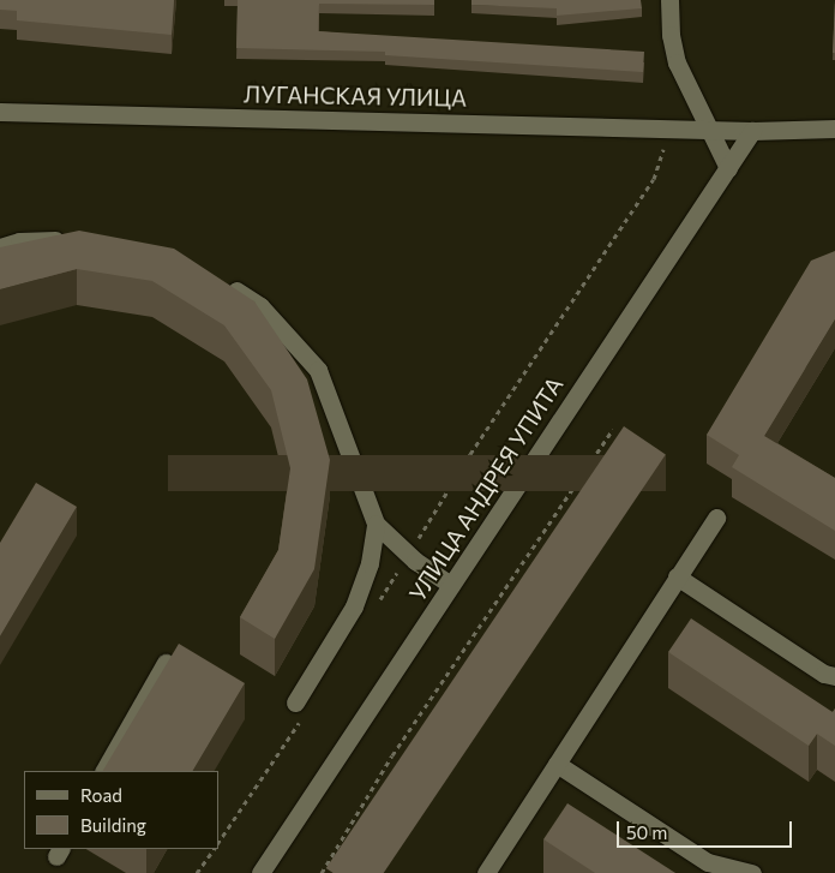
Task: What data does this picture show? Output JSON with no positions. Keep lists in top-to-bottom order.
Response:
{
  "streets": {
    "street": ["ЛУГАНСКАЯ УЛИЦА", "УЛИЦА АНДРЕЯ УПИТА"]
  },
  "crossings": [
    ["ЛУГАНСКАЯ УЛИЦА", "УЛИЦА АНДРЕЯ УПИТА"]
  ],
  "legend": ["Road", "Building"],
  "scale_bar": "50 m"
}
